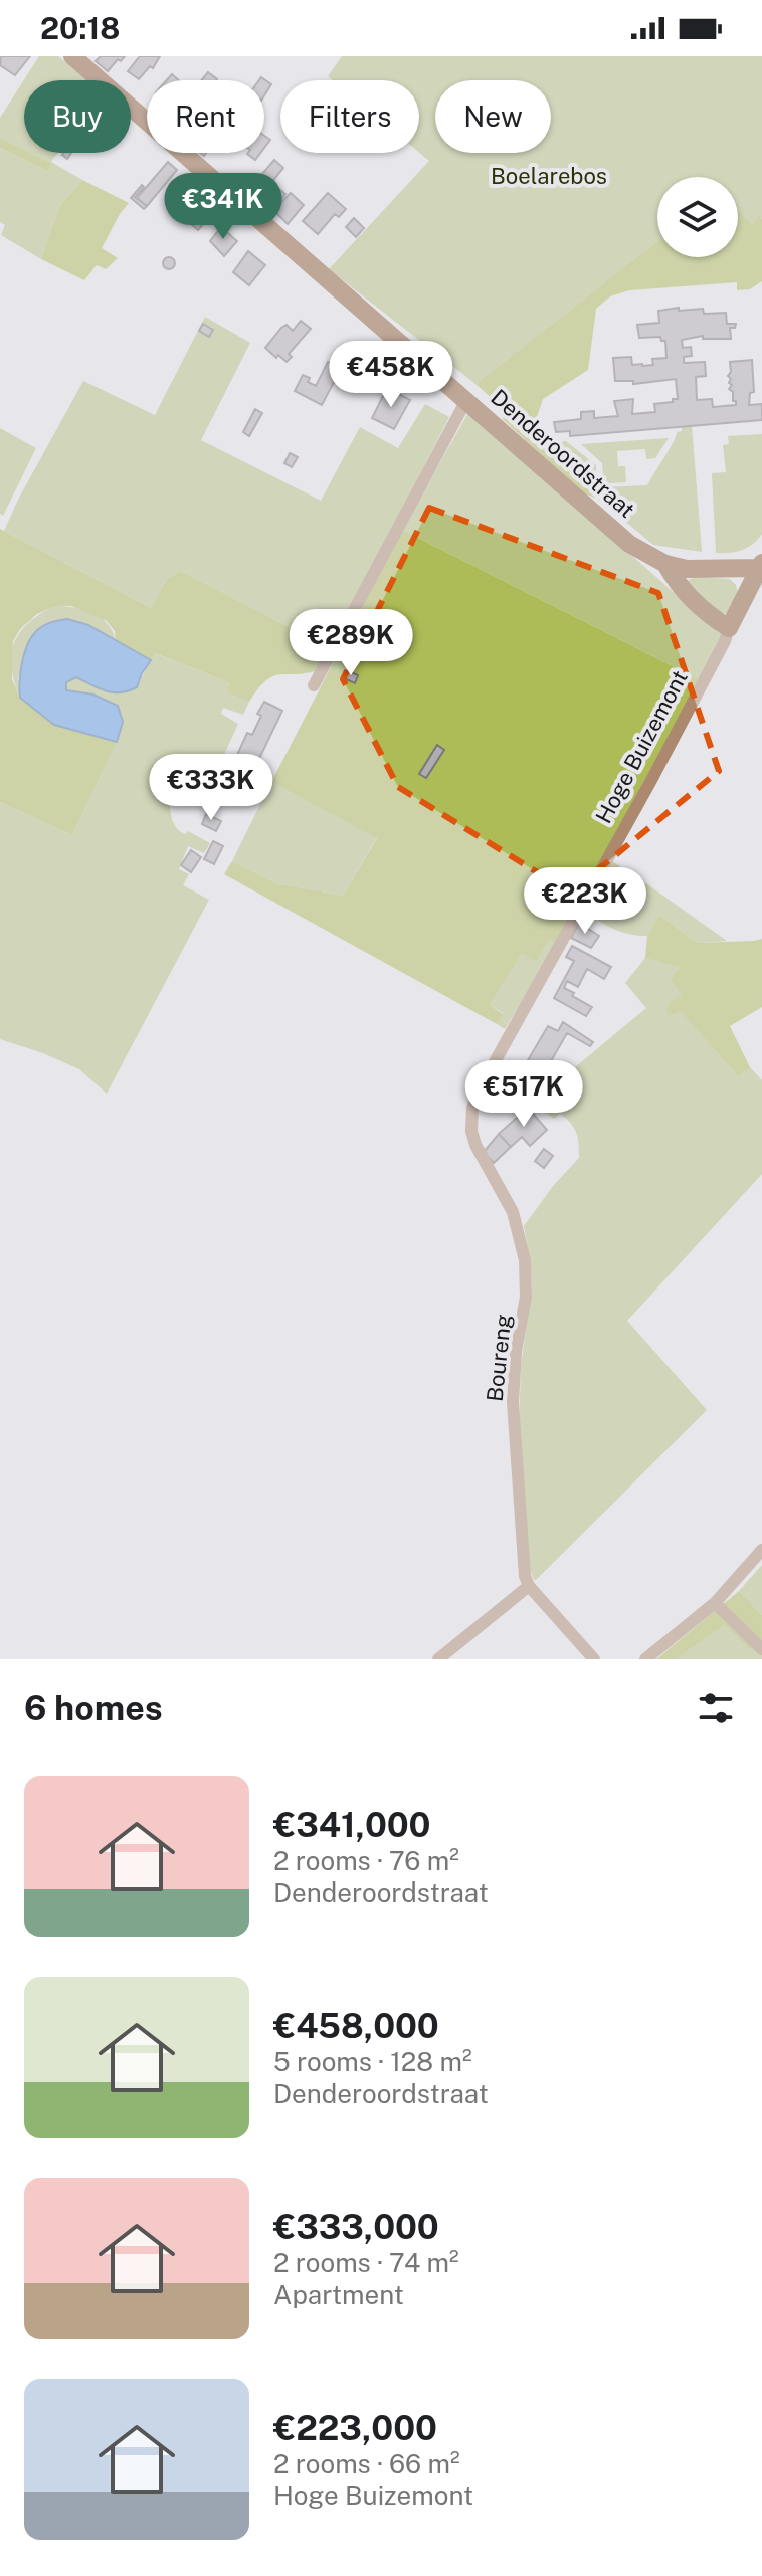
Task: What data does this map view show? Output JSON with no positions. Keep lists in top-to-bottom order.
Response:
{
  "streets": {
    "street": ["Denderoordstraat", "Hoge Buizemont", "Boureng"]
  },
  "crossings": [
    ["Denderoordstraat", "Hoge Buizemont"],
    ["Hoge Buizemont", "Boureng"]
  ],
  "parks": ["Boelarebos"],
  "page": {
    "status": "20:18",
    "chip": [
      "Buy",
      "Rent",
      "Filters",
      "New"
    ],
    "price": [
      "€341K",
      "€458K",
      "€289K",
      "€333K",
      "€223K",
      "€517K"
    ],
    "heading": "6 homes",
    "list": [
      {
        "name": "€341,000",
        "note": "2 rooms · 76 m² · Denderoordstraat"
      },
      {
        "name": "€458,000",
        "note": "5 rooms · 128 m² · Denderoordstraat"
      },
      {
        "name": "€333,000",
        "note": "2 rooms · 74 m² · Apartment"
      },
      {
        "name": "€223,000",
        "note": "2 rooms · 66 m² · Hoge Buizemont"
      }
    ]
  }
}
